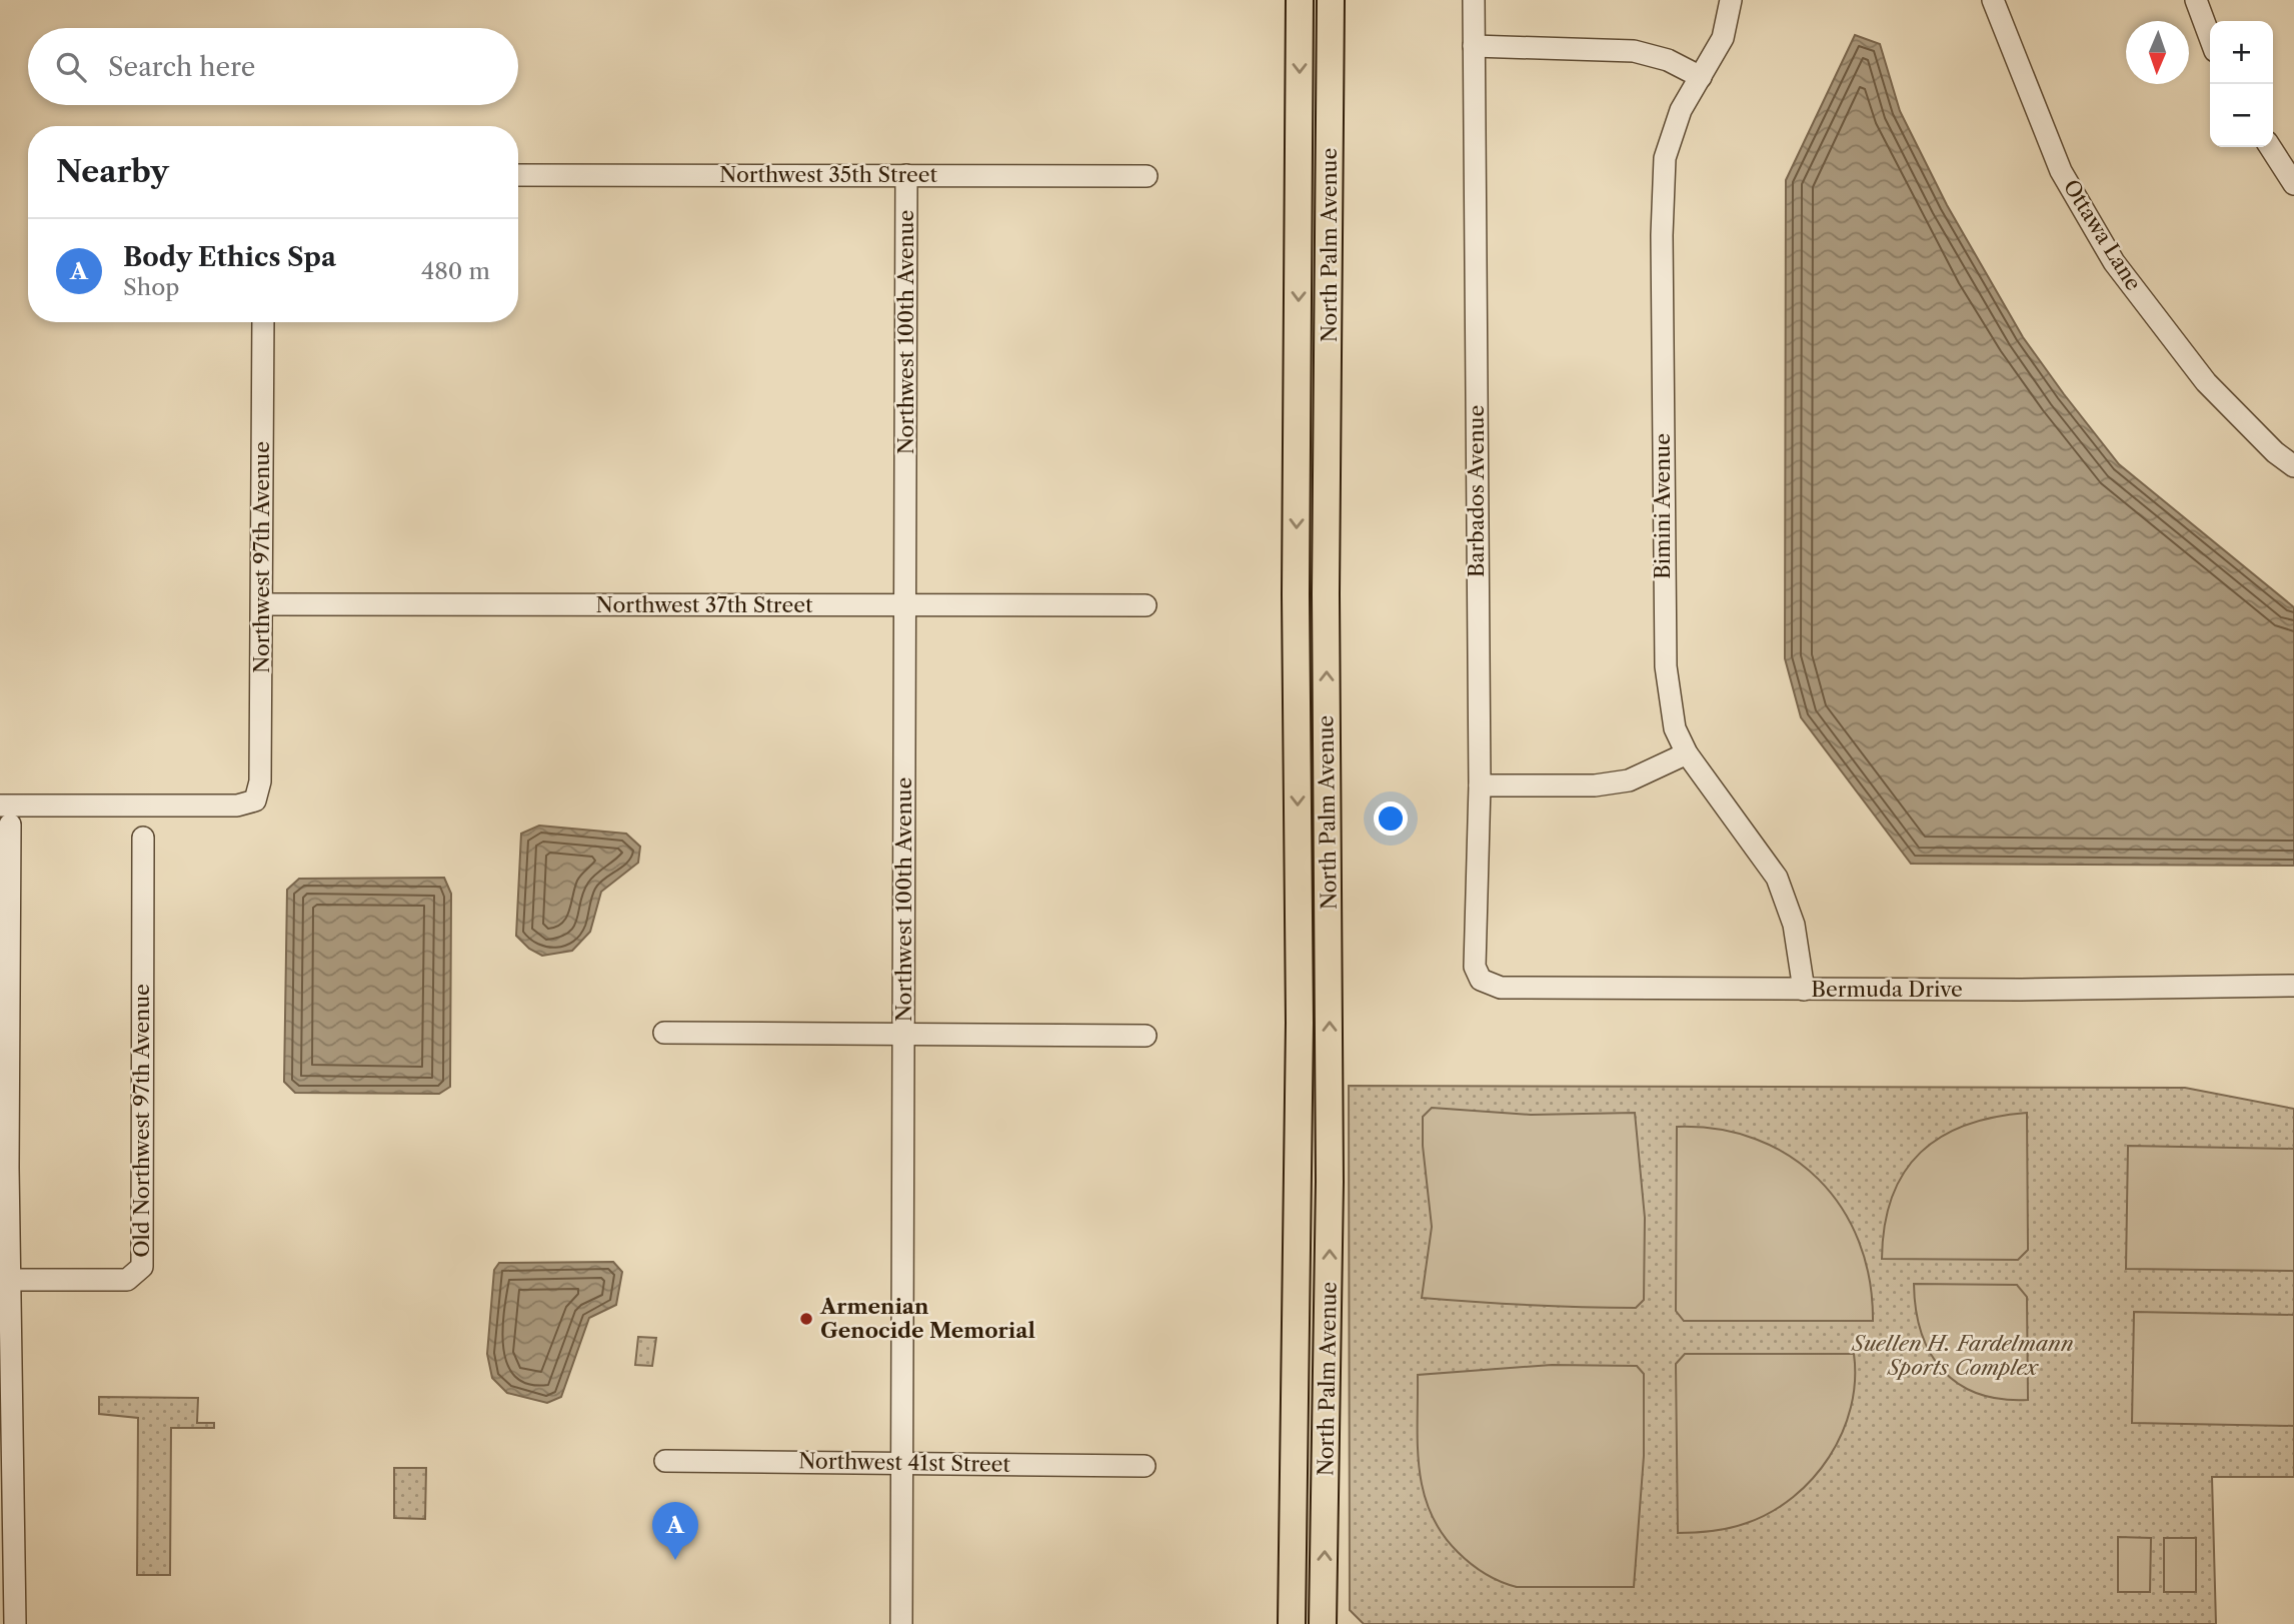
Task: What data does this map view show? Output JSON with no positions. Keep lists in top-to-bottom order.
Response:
{
  "streets": {
    "main road": ["North Palm Avenue"],
    "street": [
      "Northwest 35th Street",
      "Ottawa Lane",
      "Northwest 100th Avenue",
      "Barbados Avenue",
      "Bimini Avenue",
      "Northwest 97th Avenue",
      "Northwest 37th Street",
      "Bermuda Drive",
      "Old Northwest 97th Avenue",
      "Northwest 41st Street"
    ]
  },
  "crossings": [
    ["Northwest 35th Street", "Northwest 100th Avenue"],
    ["Northwest 100th Avenue", "Northwest 37th Street"],
    ["Northwest 100th Avenue", "Northwest 41st Street"],
    ["Barbados Avenue", "Bermuda Drive"],
    ["Bimini Avenue", "Bermuda Drive"],
    ["Northwest 97th Avenue", "Northwest 37th Street"]
  ],
  "parks": ["Suellen H. Fardelmann Sports Complex"],
  "places": ["Armenian Genocide Memorial"],
  "north": "bottom",
  "page": {
    "map_buttons": ["+", "−"],
    "search": "Search here",
    "heading": "Nearby",
    "list": [
      {
        "mark": "A",
        "name": "Body Ethics Spa",
        "note": "Shop",
        "value": "480 m"
      }
    ],
    "pins": "A"
  }
}
